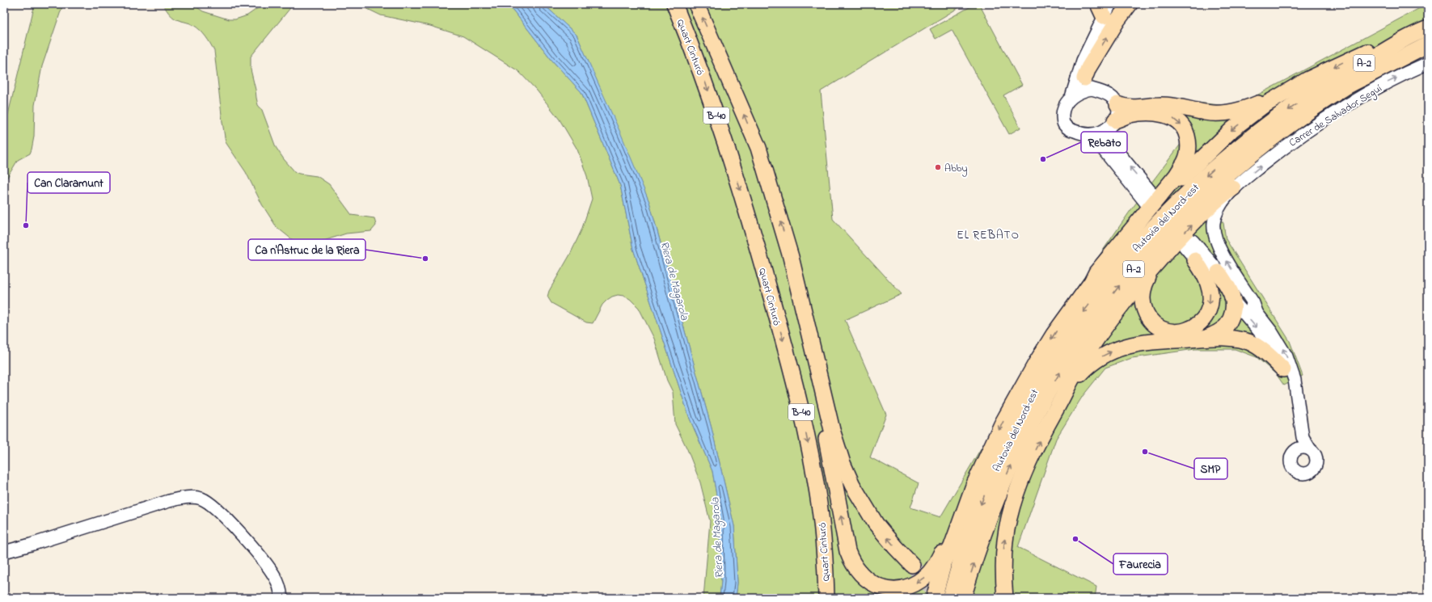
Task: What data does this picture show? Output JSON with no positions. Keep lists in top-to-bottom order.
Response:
{
  "streets": {
    "highway": [
      "Quart Cinturó",
      "A-2",
      "B-40",
      "Autovia del Nord-est"
    ],
    "street": ["Carrer de Salvador Seguí"]
  },
  "one_way": ["Carrer de Salvador Seguí"],
  "districts": ["EL REBATO"],
  "water": ["Riera de Magarola"],
  "places": [
    "Rebato",
    "Abby",
    "Can Claramunt",
    "Ca n'Astruc de la Riera",
    "SMP",
    "Faurecia"
  ]
}
